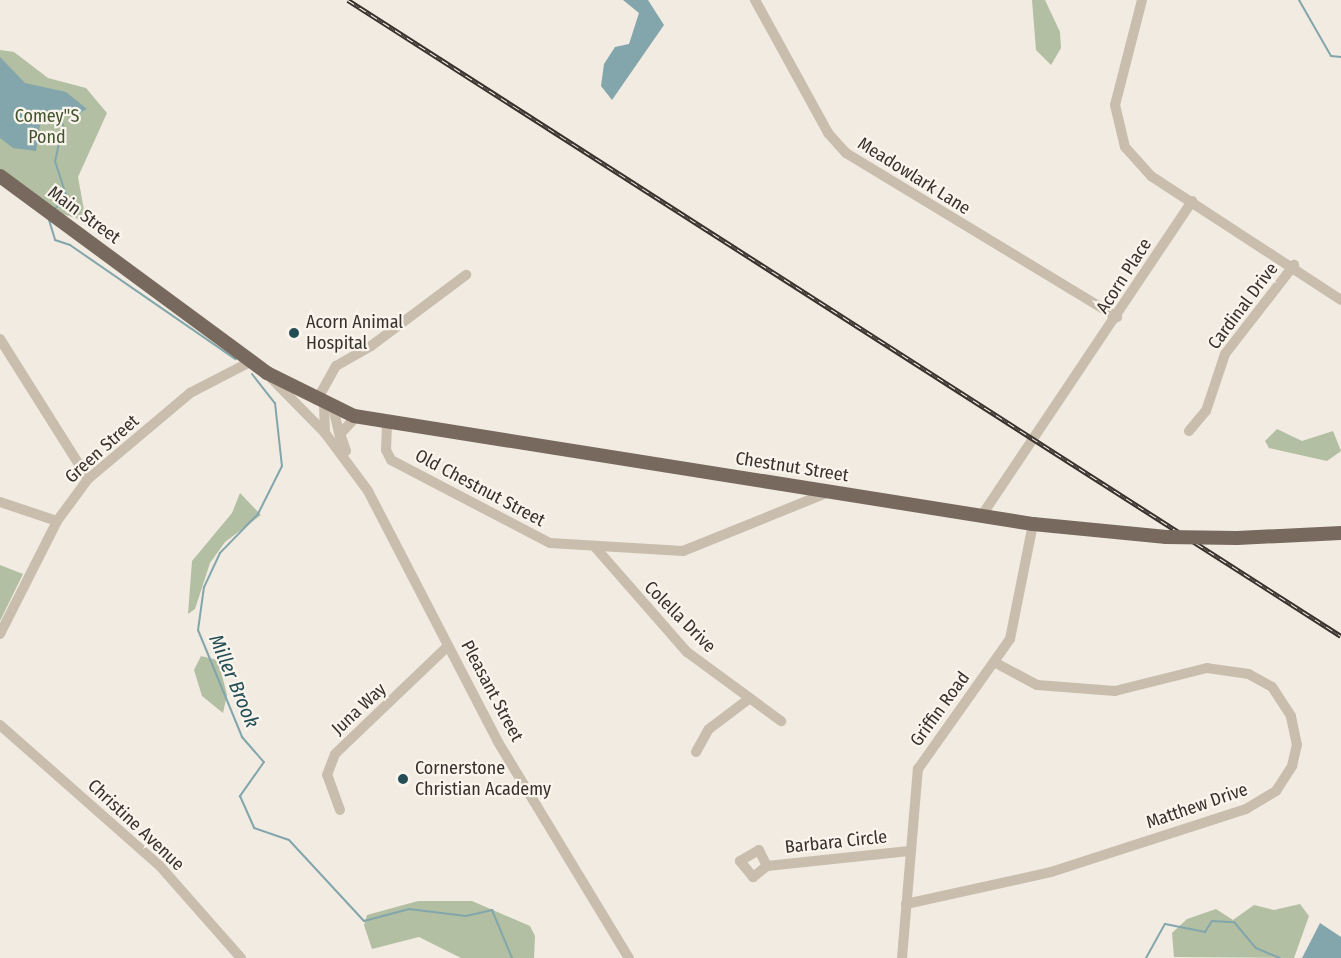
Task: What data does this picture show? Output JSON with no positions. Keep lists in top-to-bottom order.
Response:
{
  "streets": {
    "main road": ["Main Street", "Chestnut Street"],
    "street": [
      "Meadowlark Lane",
      "Acorn Place",
      "Cardinal Drive",
      "Green Street",
      "Old Chestnut Street",
      "Colella Drive",
      "Pleasant Street",
      "Juna Way",
      "Griffin Road",
      "Matthew Drive",
      "Christine Avenue",
      "Barbara Circle"
    ]
  },
  "crossings": [
    ["Meadowlark Lane", "Acorn Place"],
    ["Main Street", "Green Street"],
    ["Main Street", "Chestnut Street"],
    ["Acorn Place", "Chestnut Street"],
    ["Green Street", "Chestnut Street"],
    ["Chestnut Street", "Old Chestnut Street"],
    ["Chestnut Street", "Pleasant Street"],
    ["Chestnut Street", "Griffin Road"],
    ["Old Chestnut Street", "Colella Drive"],
    ["Pleasant Street", "Juna Way"],
    ["Griffin Road", "Matthew Drive"],
    ["Griffin Road", "Barbara Circle"]
  ],
  "water": ["Miller Brook"],
  "parks": ["Comey\"S Pond"],
  "places": ["Acorn Animal Hospital", "Cornerstone Christian Academy"]
}
